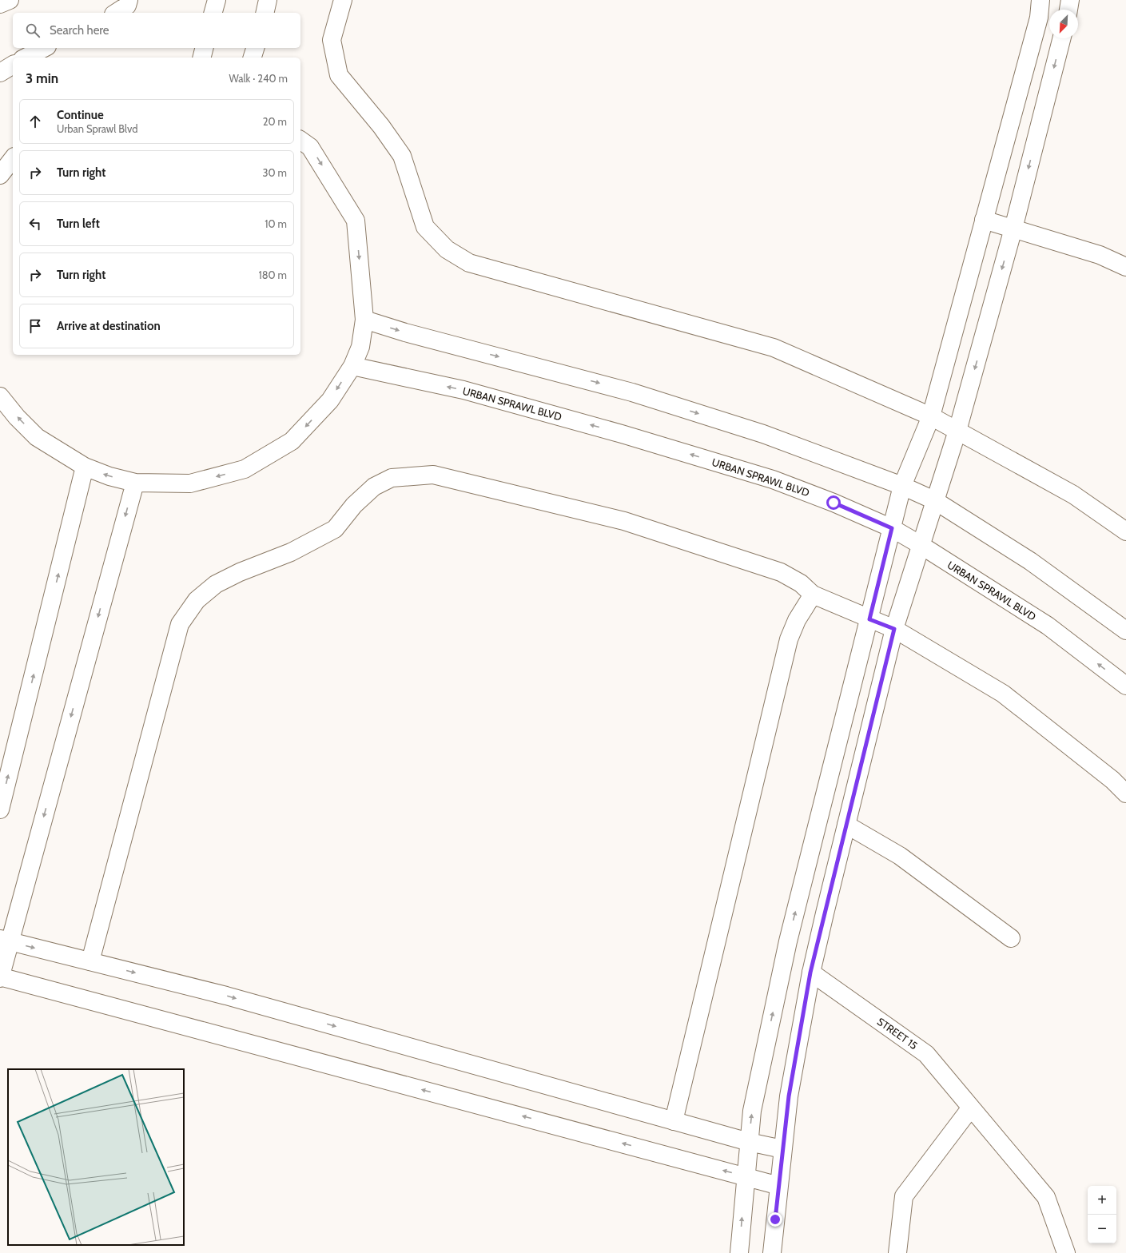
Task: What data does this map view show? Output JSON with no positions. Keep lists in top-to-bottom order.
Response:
{
  "streets": {
    "street": ["URBAN SPRAWL BLVD", "STREET 15"]
  },
  "north": "bottom left",
  "page": {
    "search": "Search here",
    "heading": ["3 min", "Walk · 240 m"],
    "list": [
      ["Continue", "Urban Sprawl Blvd", "20 m"],
      ["Turn right", "30 m"],
      ["Turn left", "10 m"],
      ["Turn right", "180 m"],
      "Arrive at destination"
    ],
    "map_buttons": ["+", "−"]
  }
}
